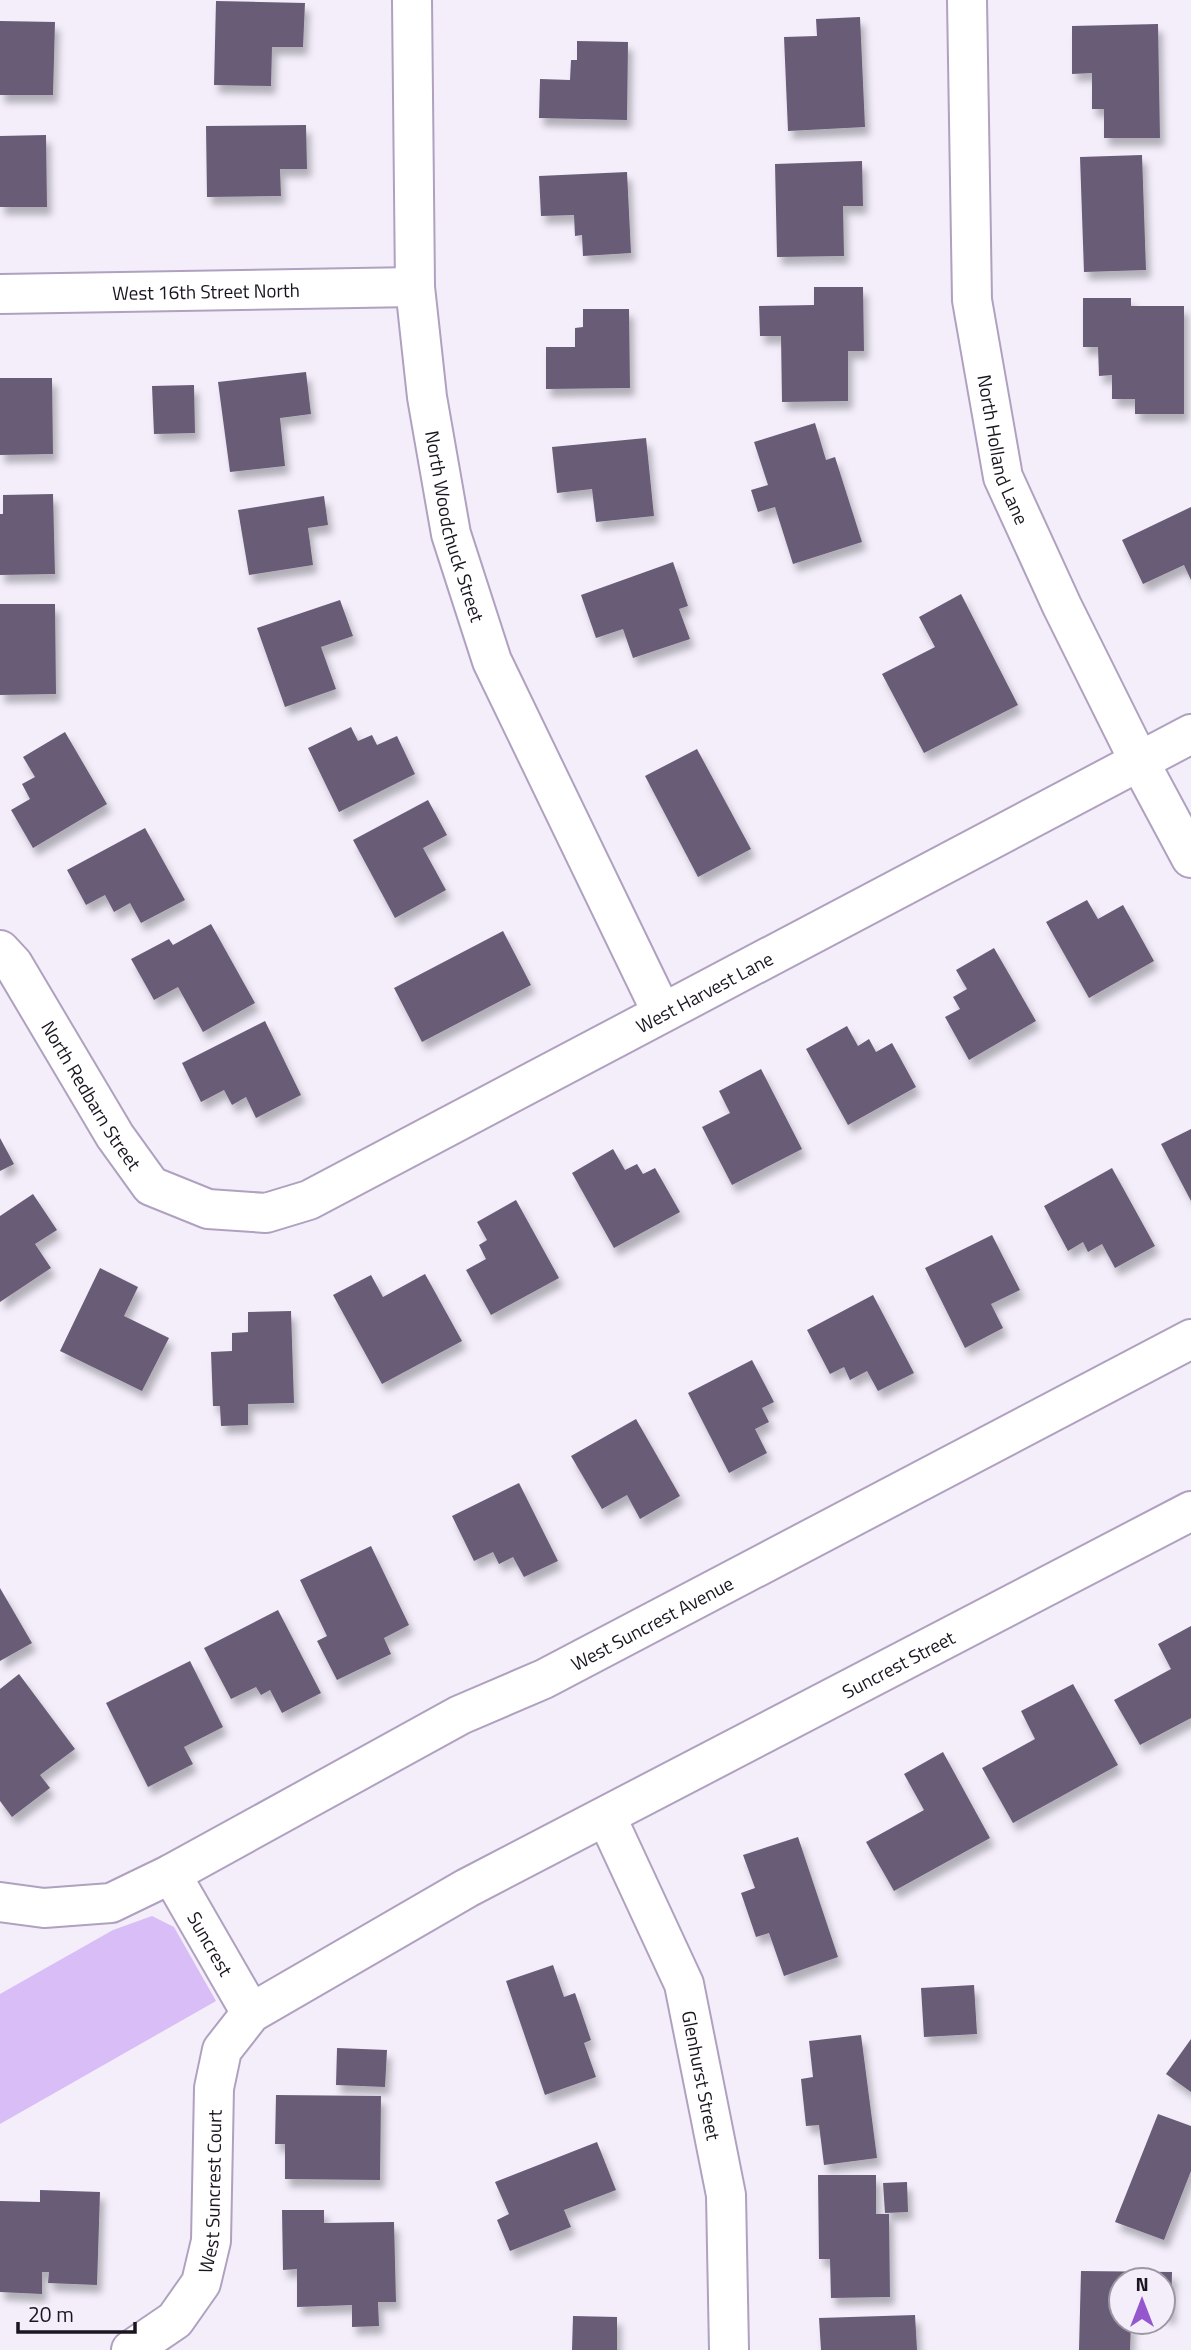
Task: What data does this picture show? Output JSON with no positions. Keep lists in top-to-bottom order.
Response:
{
  "streets": {
    "street": [
      "West 16th Street North",
      "North Holland Lane",
      "North Woodchuck Street",
      "West Harvest Lane",
      "North Redbarn Street",
      "West Suncrest Avenue",
      "Suncrest Street",
      "Suncrest",
      "Glenhurst Street",
      "West Suncrest Court"
    ]
  },
  "crossings": [
    ["West 16th Street North", "North Woodchuck Street"],
    ["North Holland Lane", "West Harvest Lane"],
    ["North Woodchuck Street", "West Harvest Lane"],
    ["West Harvest Lane", "North Redbarn Street"],
    ["West Suncrest Avenue", "Suncrest"],
    ["Suncrest Street", "Glenhurst Street"],
    ["Suncrest", "West Suncrest Court"]
  ],
  "scale_bar": "20 m",
  "north": "top"
}
